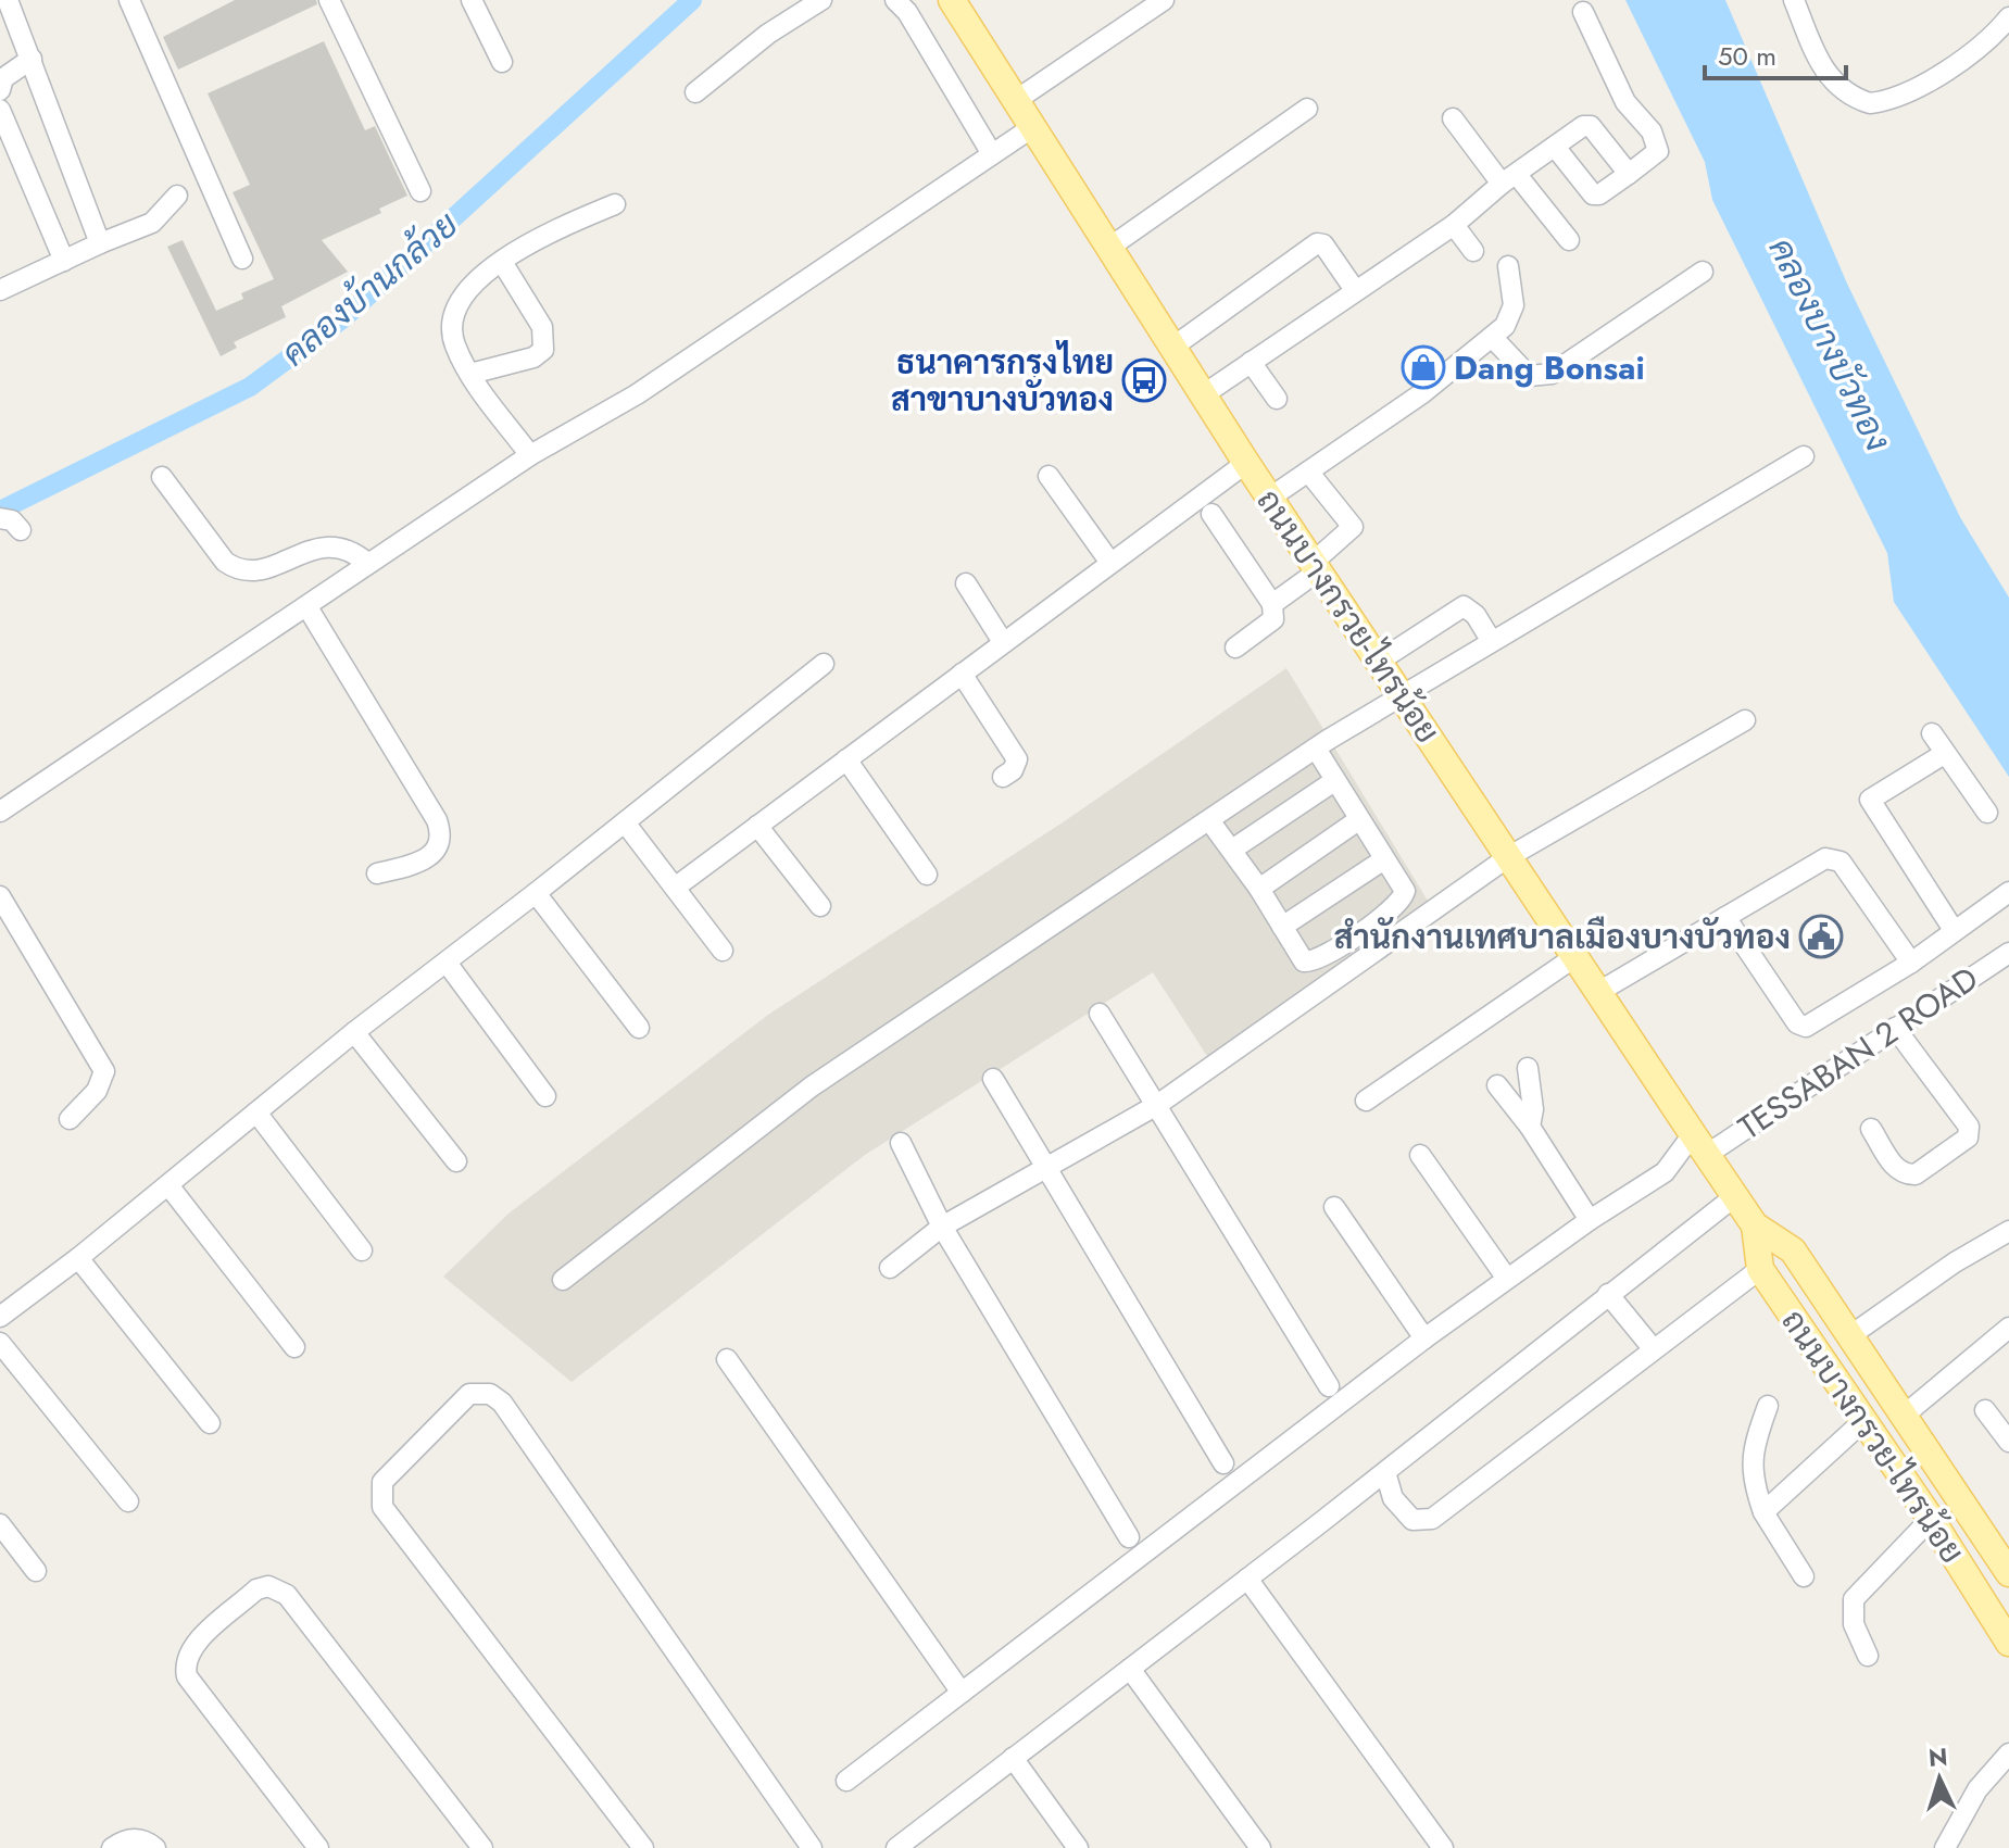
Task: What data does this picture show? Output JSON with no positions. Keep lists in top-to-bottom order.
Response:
{
  "streets": {
    "main road": ["ถนนบางกรวย-ไทรน้อย"],
    "street": ["TESSABAN 2 ROAD"]
  },
  "crossings": [
    ["ถนนบางกรวย-ไทรน้อย", "TESSABAN 2 ROAD"]
  ],
  "water": ["คลองบ้านกล้วย", "คลองบางบัวทอง"],
  "places": {
    "shop": ["Dang Bonsai"],
    "bus stop": ["ธนาคารกรุงไทย สาขาบางบัวทอง"],
    "public building": ["สำนักงานเทศบาลเมืองบางบัวทอง"]
  },
  "scale_bar": "50 m",
  "north": "top"
}
